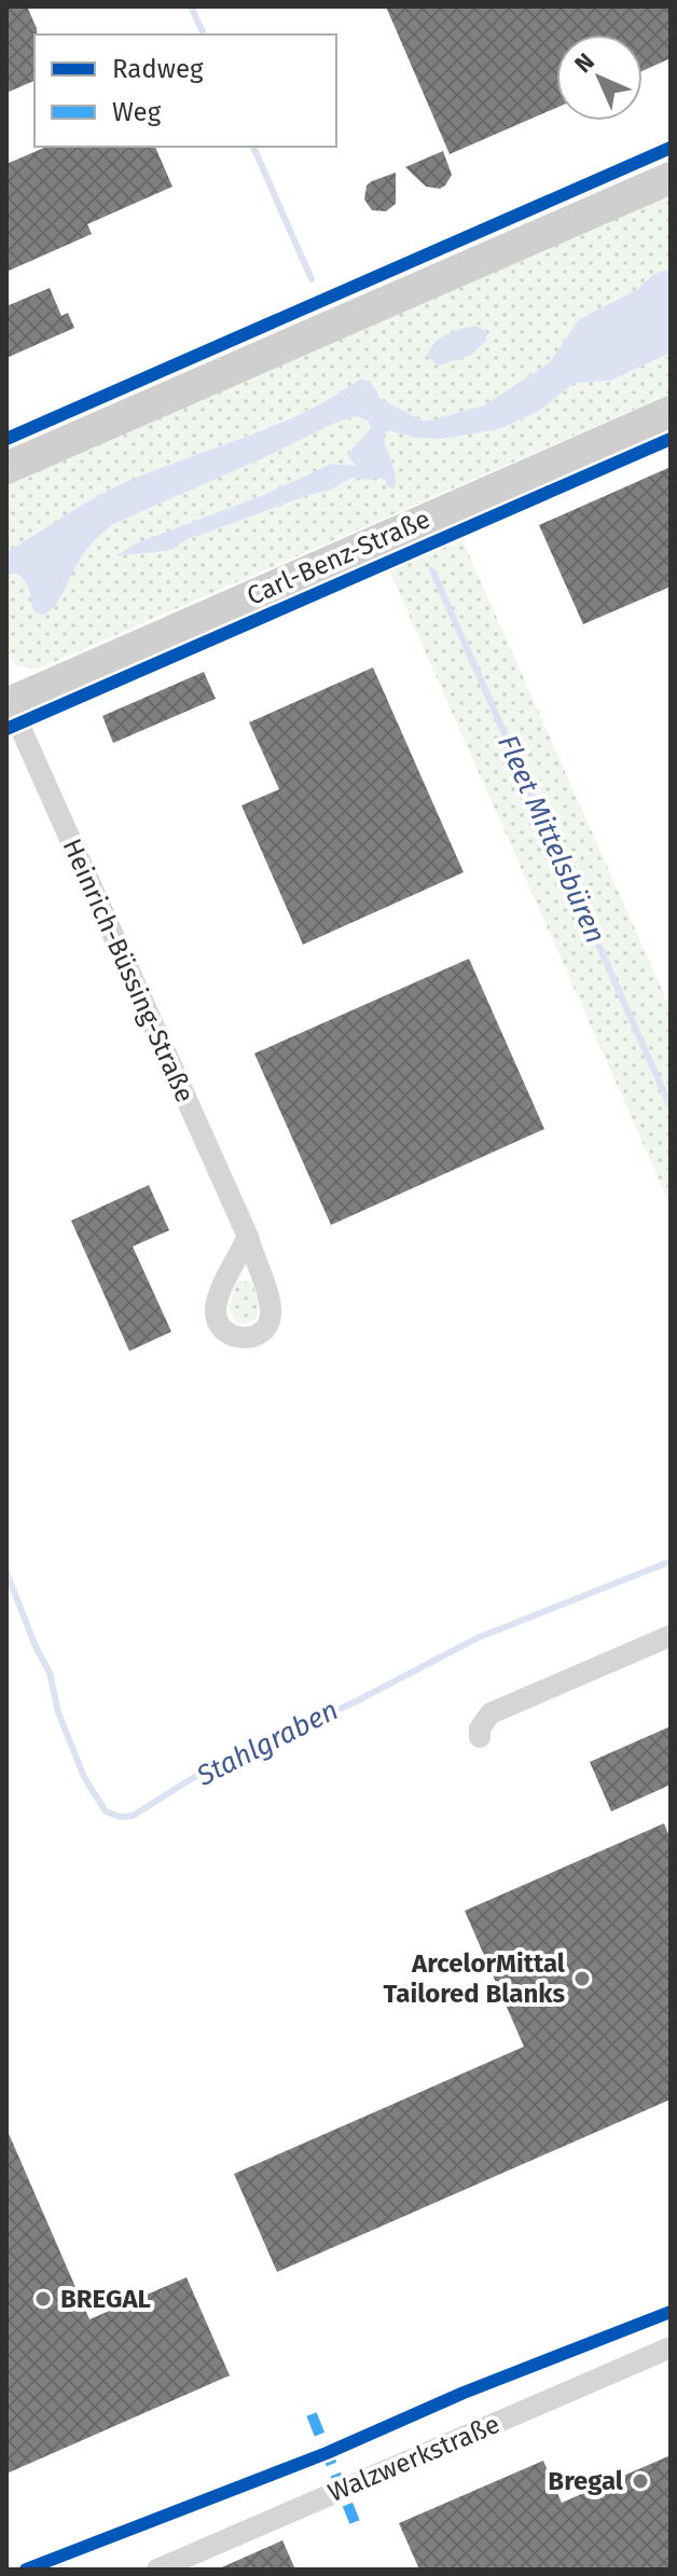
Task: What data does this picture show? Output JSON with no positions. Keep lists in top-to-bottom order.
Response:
{
  "streets": {
    "street": ["Carl-Benz-Straße", "Heinrich-Büssing-Straße", "Walzwerkstraße"]
  },
  "crossings": [
    ["Carl-Benz-Straße", "Heinrich-Büssing-Straße"]
  ],
  "water": ["Fleet Mittelsbüren", "Stahlgraben"],
  "places": ["ArcelorMittal Tailored Blanks", "BREGAL", "Bregal"],
  "legend": ["Radweg", "Weg"],
  "north": "top left"
}
